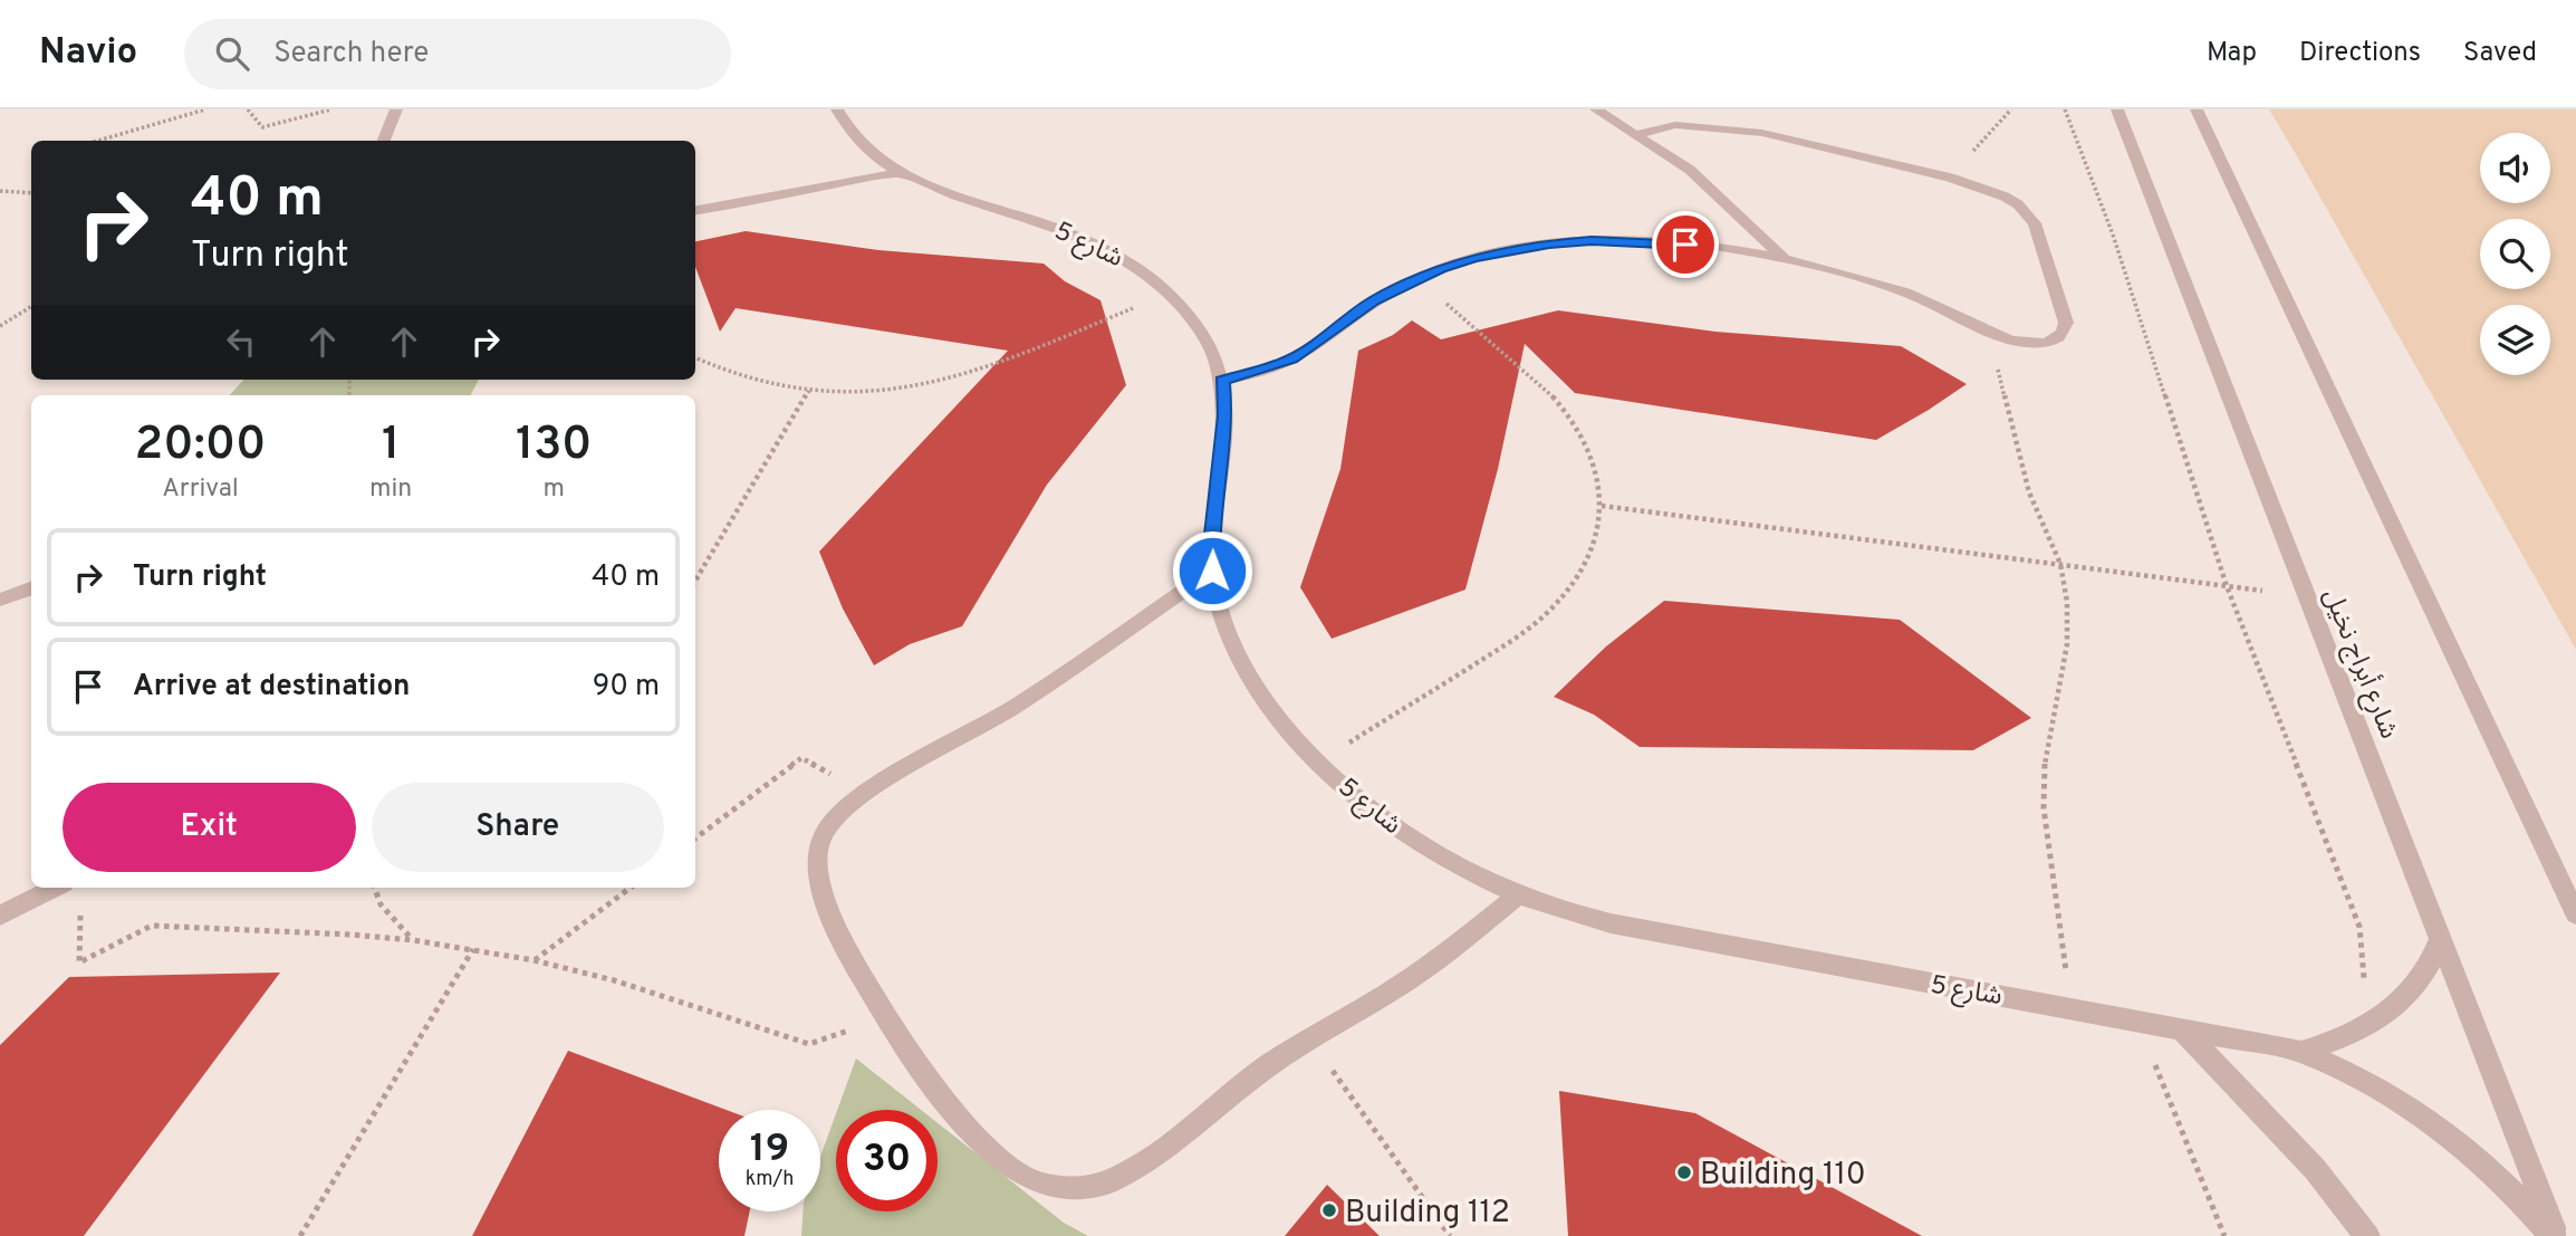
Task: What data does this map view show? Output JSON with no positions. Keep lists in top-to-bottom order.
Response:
{
  "streets": {
    "street": ["شارع 5", "شارع أبراج نخيل"]
  },
  "crossings": [
    ["شارع 5", "شارع أبراج نخيل"]
  ],
  "places": ["Building 110", "Building 112"],
  "page": {
    "header": "Navio",
    "search": "Search here",
    "nav": ["Map", "Directions", "Saved"],
    "turn": ["40 m", "Turn right"],
    "eta": [
      "20:00",
      "Arrival",
      "1",
      "min",
      "130",
      "m"
    ],
    "list": [
      {
        "name": "Turn right",
        "value": "40 m"
      },
      {
        "name": "Arrive at destination",
        "value": "90 m"
      }
    ],
    "buttons": ["Exit", "Share"],
    "speed": "19 km/h",
    "limit": "30"
  }
}
